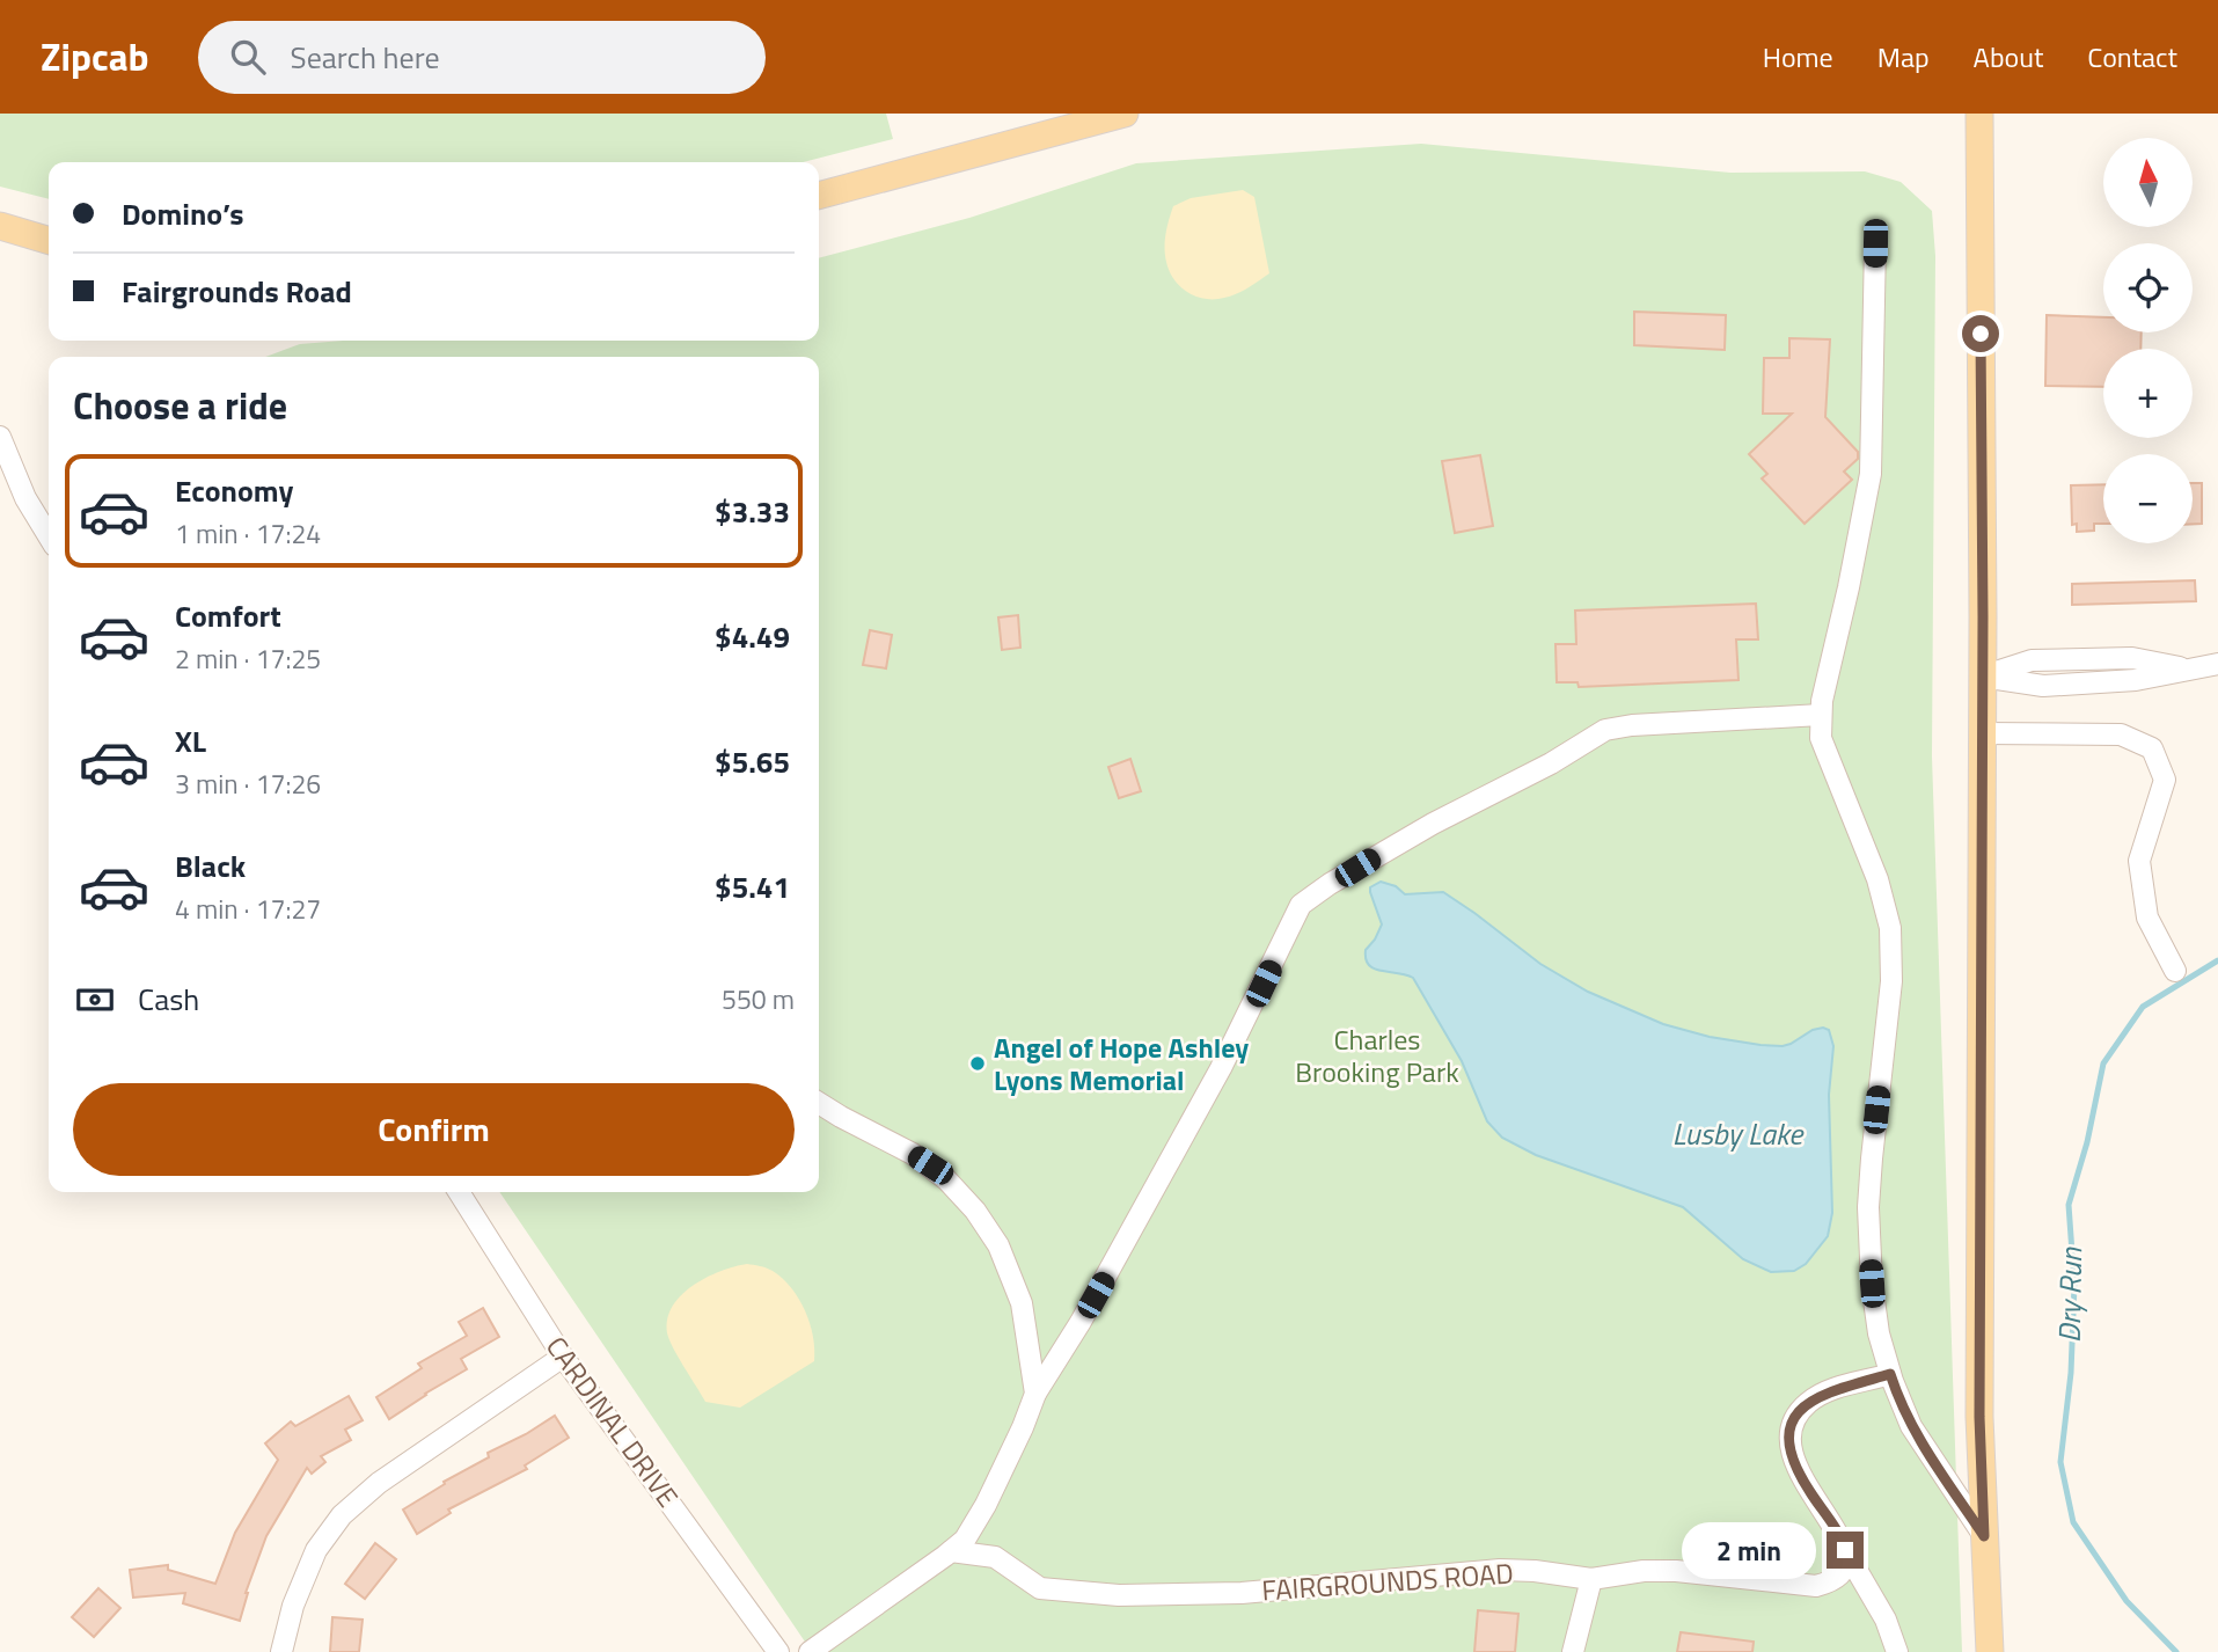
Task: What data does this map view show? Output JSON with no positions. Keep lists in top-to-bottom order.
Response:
{
  "streets": {
    "street": ["CARDINAL DRIVE", "FAIRGROUNDS ROAD"]
  },
  "water": ["Lusby Lake", "Dry Run"],
  "parks": ["Charles Brooking Park"],
  "places": ["Angel of Hope Ashley Lyons Memorial"],
  "north": "top",
  "page": {
    "header": "Zipcab",
    "search": "Search here",
    "nav": [
      "Home",
      "Map",
      "About",
      "Contact"
    ],
    "map_buttons": ["+", "−"],
    "banner": ["Domino’s", "Fairgrounds Road"],
    "heading": "Choose a ride",
    "list": [
      {
        "name": "Economy",
        "note": "1 min · 17:24",
        "value": "$3.33"
      },
      {
        "name": "Comfort",
        "note": "2 min · 17:25",
        "value": "$4.49"
      },
      {
        "name": "XL",
        "note": "3 min · 17:26",
        "value": "$5.65"
      },
      {
        "name": "Black",
        "note": "4 min · 17:27",
        "value": "$5.41"
      }
    ],
    "pay": ["Cash", "550 m"],
    "buttons": "Confirm",
    "bubble": "2 min"
  }
}
